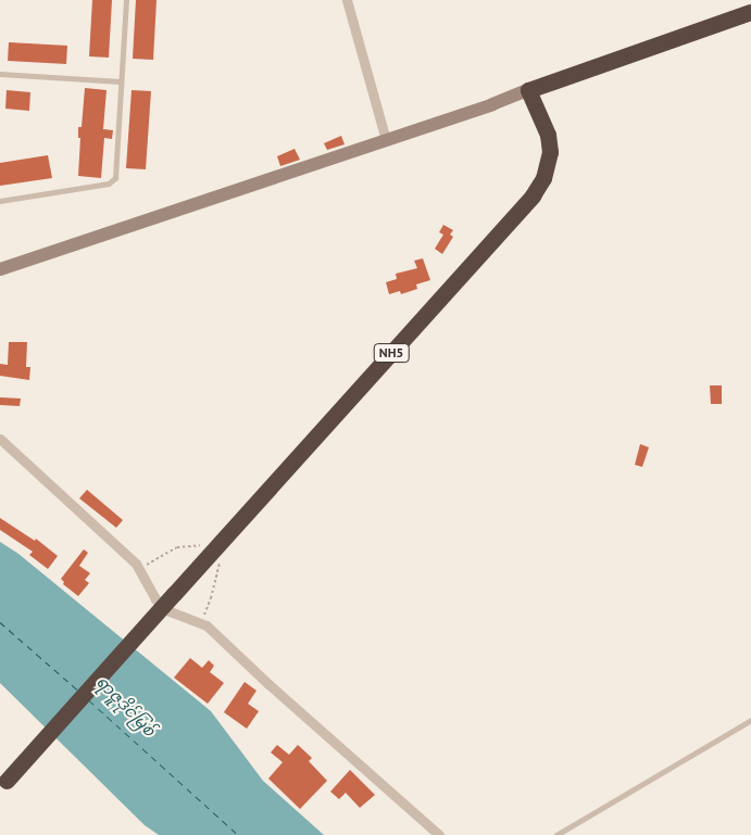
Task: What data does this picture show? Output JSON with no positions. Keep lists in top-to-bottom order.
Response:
{
  "streets": {
    "highway": ["NH5"]
  },
  "water": ["ရာဇူဒိုင်မြစ်"]
}
